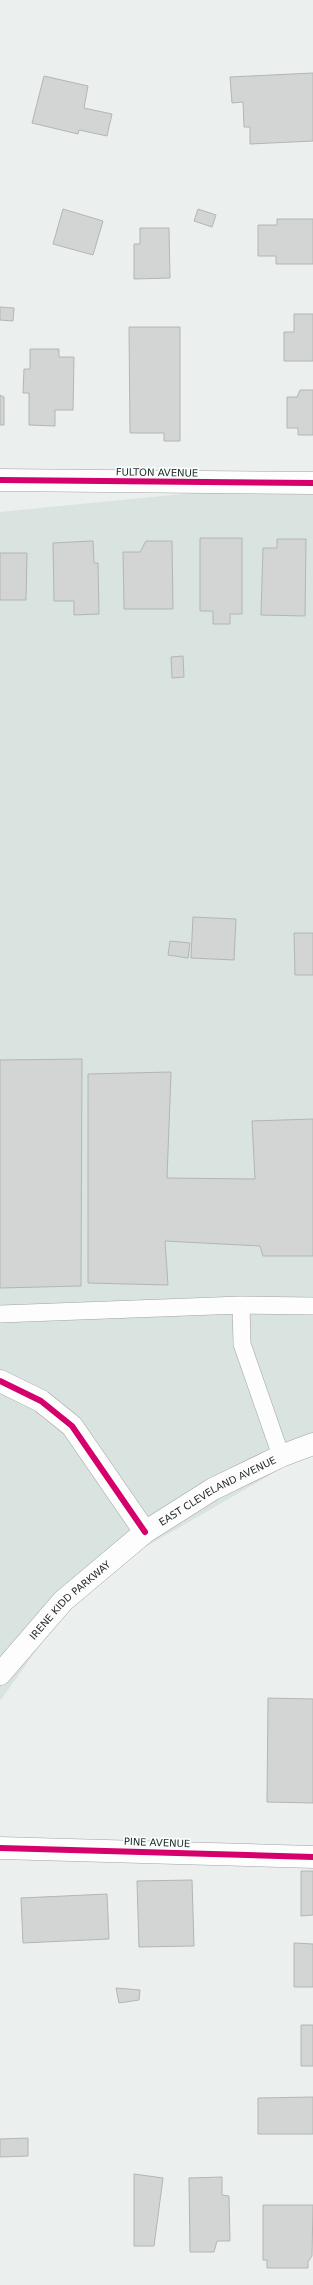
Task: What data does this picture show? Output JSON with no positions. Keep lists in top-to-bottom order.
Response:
{
  "streets": {
    "street": [
      "FULTON AVENUE",
      "EAST CLEVELAND AVENUE",
      "IRENE KIDD PARKWAY",
      "PINE AVENUE"
    ]
  },
  "crossings": [
    ["EAST CLEVELAND AVENUE", "IRENE KIDD PARKWAY"]
  ]
}
